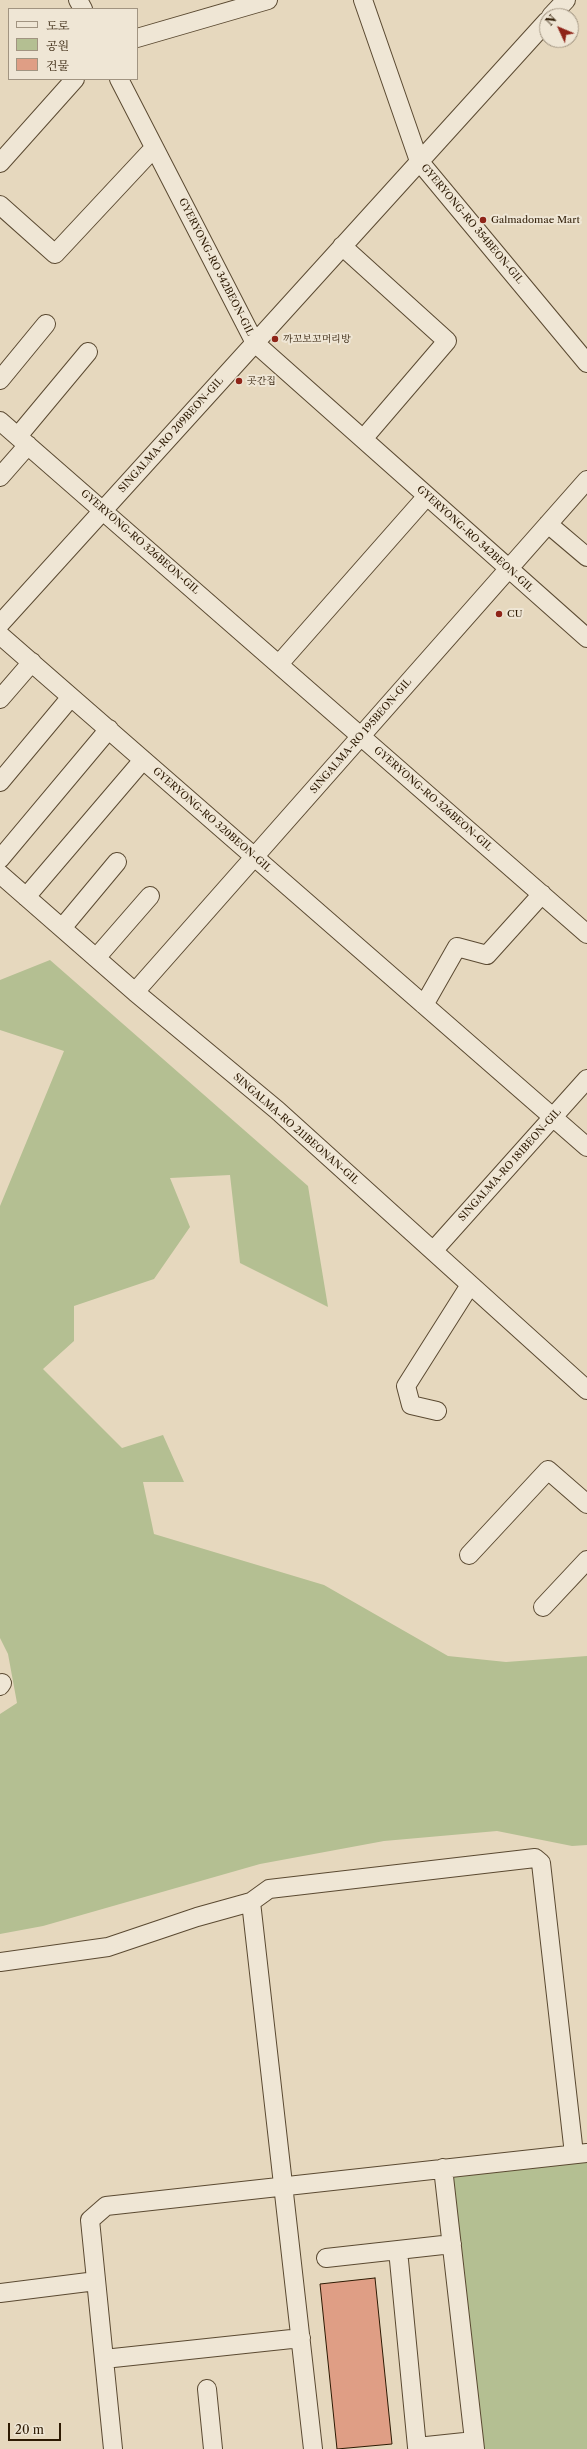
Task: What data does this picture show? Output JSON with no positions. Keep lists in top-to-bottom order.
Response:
{
  "streets": {
    "street": [
      "GYERYONG-RO 354BEON-GIL",
      "GYERYONG-RO 342BEON-GIL",
      "SINGALMA-RO 209BEON-GIL",
      "GYERYONG-RO 326BEON-GIL",
      "SINGALMA-RO 195BEON-GIL",
      "GYERYONG-RO 320BEON-GIL",
      "SINGALMA-RO 211BEONAN-GIL",
      "SINGALMA-RO 181BEON-GIL"
    ]
  },
  "crossings": [
    ["GYERYONG-RO 354BEON-GIL", "SINGALMA-RO 209BEON-GIL"],
    ["GYERYONG-RO 342BEON-GIL", "SINGALMA-RO 209BEON-GIL"],
    ["GYERYONG-RO 342BEON-GIL", "SINGALMA-RO 195BEON-GIL"],
    ["SINGALMA-RO 209BEON-GIL", "GYERYONG-RO 326BEON-GIL"],
    ["GYERYONG-RO 326BEON-GIL", "SINGALMA-RO 195BEON-GIL"],
    ["SINGALMA-RO 195BEON-GIL", "GYERYONG-RO 320BEON-GIL"],
    ["SINGALMA-RO 195BEON-GIL", "SINGALMA-RO 211BEONAN-GIL"],
    ["GYERYONG-RO 320BEON-GIL", "SINGALMA-RO 181BEON-GIL"],
    ["SINGALMA-RO 211BEONAN-GIL", "SINGALMA-RO 181BEON-GIL"]
  ],
  "places": [
    "Galmadomae Mart",
    "까꼬보꼬머리방",
    "곳간집",
    "CU"
  ],
  "legend": ["도로", "공원", "건물"],
  "scale_bar": "20 m",
  "north": "top left"
}
